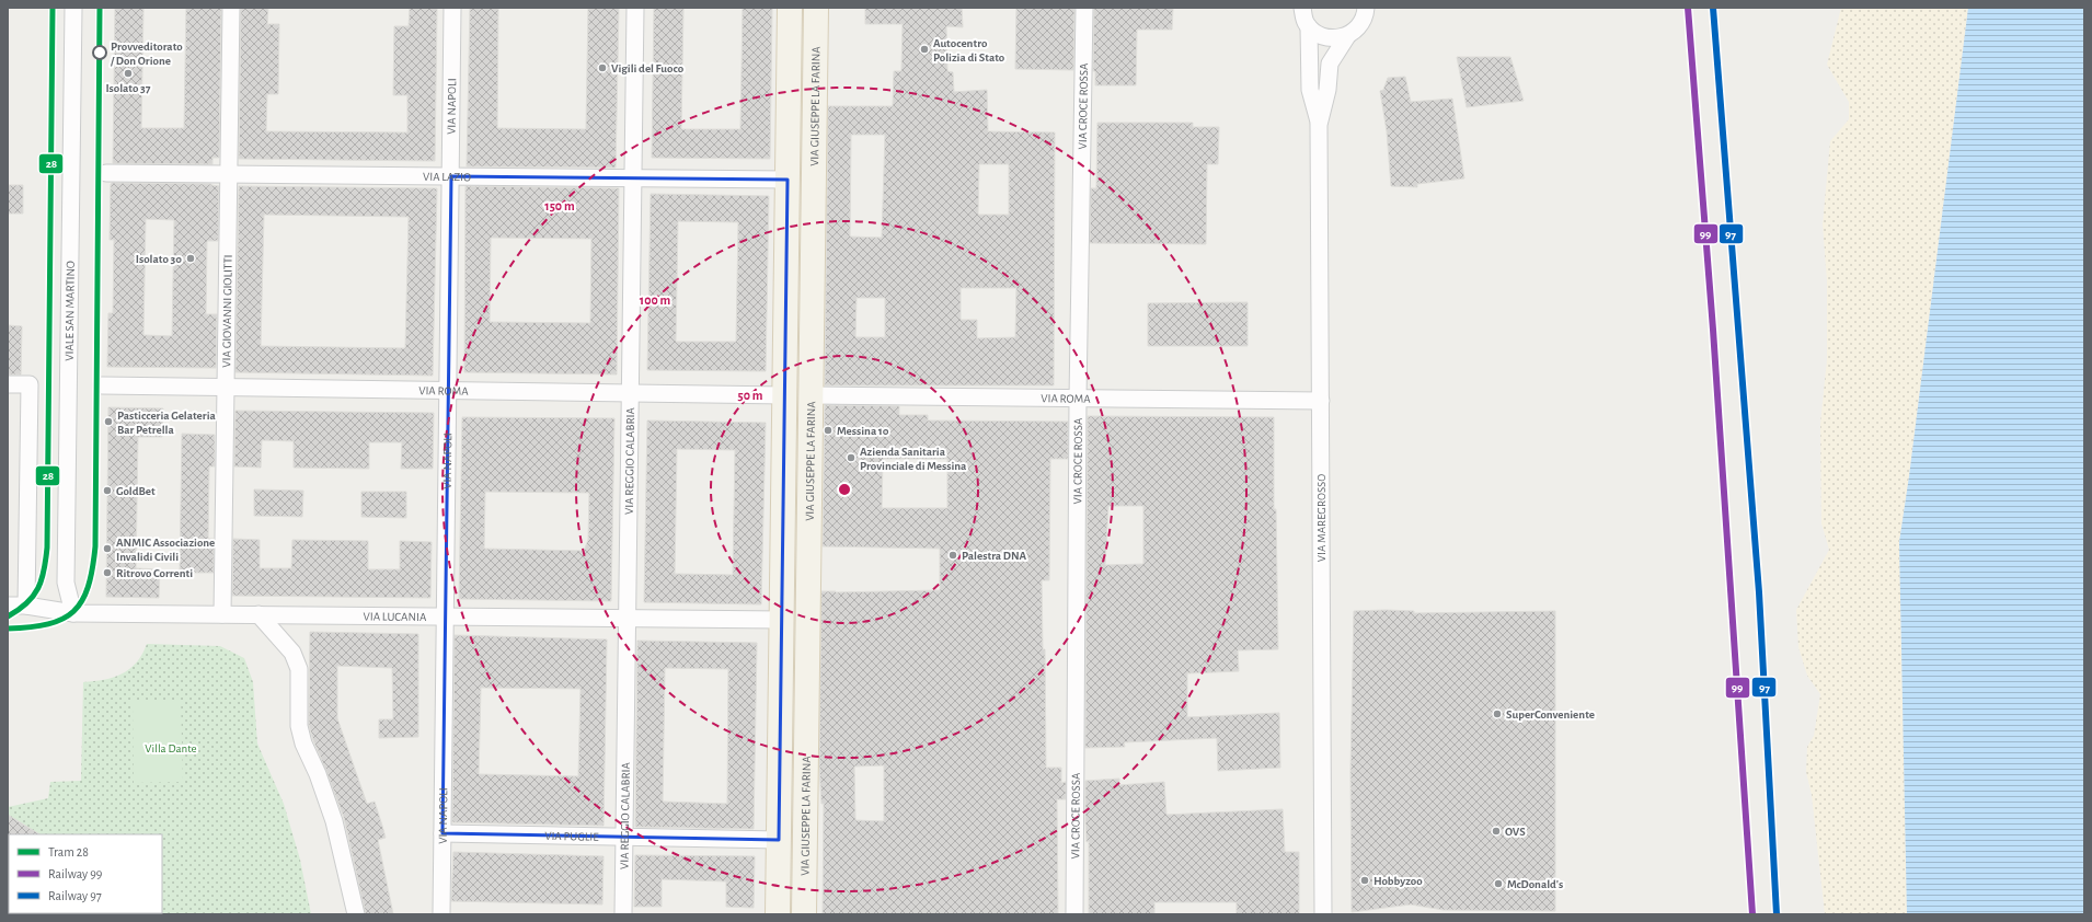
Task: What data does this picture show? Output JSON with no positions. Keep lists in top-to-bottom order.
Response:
{
  "streets": {
    "main road": ["VIA GIUSEPPE LA FARINA"],
    "street": [
      "VIA NAPOLI",
      "VIA CROCE ROSSA",
      "VIA LAZIO",
      "VIALE SAN MARTINO",
      "VIA GIOVANNI GIOLITTI",
      "VIA ROMA",
      "VIA REGGIO CALABRIA",
      "VIA MAREGROSSO",
      "VIA LUCANIA",
      "VIA PUGLIE"
    ]
  },
  "crossings": [
    ["VIA NAPOLI", "VIA LAZIO"],
    ["VIA NAPOLI", "VIA ROMA"],
    ["VIA NAPOLI", "VIA LUCANIA"],
    ["VIA NAPOLI", "VIA PUGLIE"],
    ["VIA GIUSEPPE LA FARINA", "VIA ROMA"],
    ["VIA CROCE ROSSA", "VIA ROMA"],
    ["VIA LAZIO", "VIA GIOVANNI GIOLITTI"],
    ["VIA LAZIO", "VIA REGGIO CALABRIA"],
    ["VIALE SAN MARTINO", "VIA LUCANIA"],
    ["VIA GIOVANNI GIOLITTI", "VIA ROMA"],
    ["VIA GIOVANNI GIOLITTI", "VIA LUCANIA"],
    ["VIA ROMA", "VIA REGGIO CALABRIA"],
    ["VIA ROMA", "VIA MAREGROSSO"],
    ["VIA REGGIO CALABRIA", "VIA LUCANIA"],
    ["VIA REGGIO CALABRIA", "VIA PUGLIE"]
  ],
  "parks": ["Villa Dante"],
  "places": [
    "Autocentro Polizia di Stato",
    "Provveditorato / Don Orione",
    "Vigili del Fuoco",
    "Isolato 37",
    "Isolato 30",
    "Pasticceria Gelateria Bar Petrella",
    "Messina 10",
    "Azienda Sanitaria Provinciale di Messina",
    "GoldBet",
    "ANMIC Associazione Invalidi Civili",
    "Palestra DNA",
    "Ritrovo Correnti",
    "SuperConveniente",
    "OVS",
    "Hobbyzoo",
    "McDonald's"
  ],
  "lines": ["tram line 28", "rail line 99", "rail line 97"],
  "legend": ["Tram 28", "Railway 99", "Railway 97"],
  "rings": ["150 m", "100 m", "50 m"]
}
